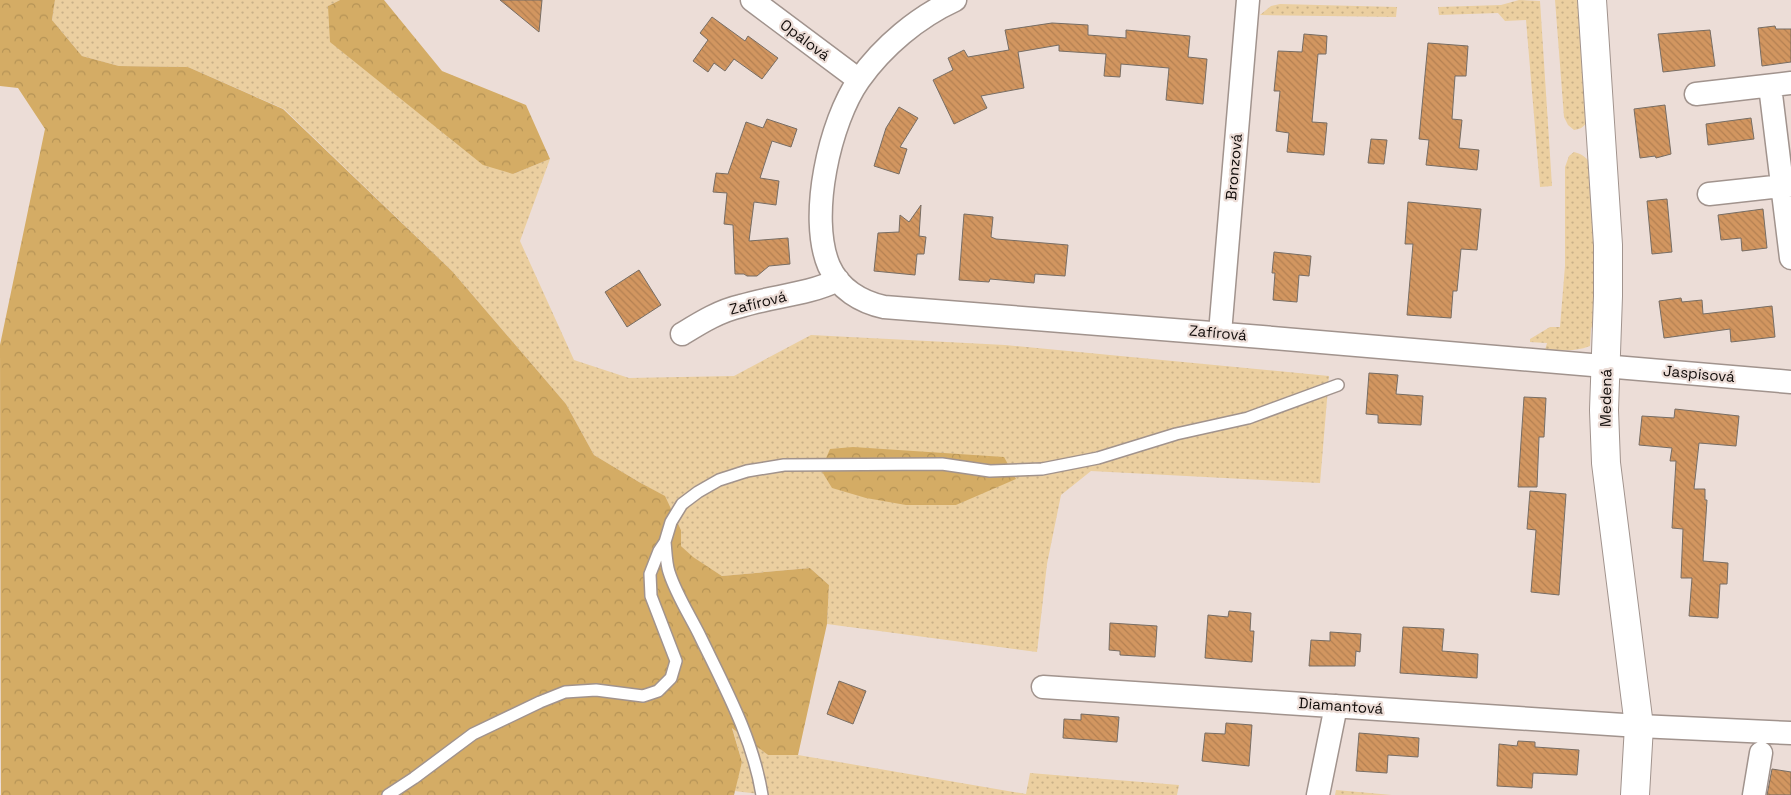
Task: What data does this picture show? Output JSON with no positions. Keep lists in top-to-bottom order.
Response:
{
  "streets": {
    "street": [
      "Opálová",
      "Bronzová",
      "Zafírová",
      "Jaspisová",
      "Medená",
      "Diamantová"
    ]
  },
  "crossings": [
    ["Opálová", "Zafírová"],
    ["Bronzová", "Zafírová"],
    ["Zafírová", "Jaspisová"],
    ["Zafírová", "Medená"],
    ["Jaspisová", "Medená"],
    ["Medená", "Diamantová"]
  ]
}
